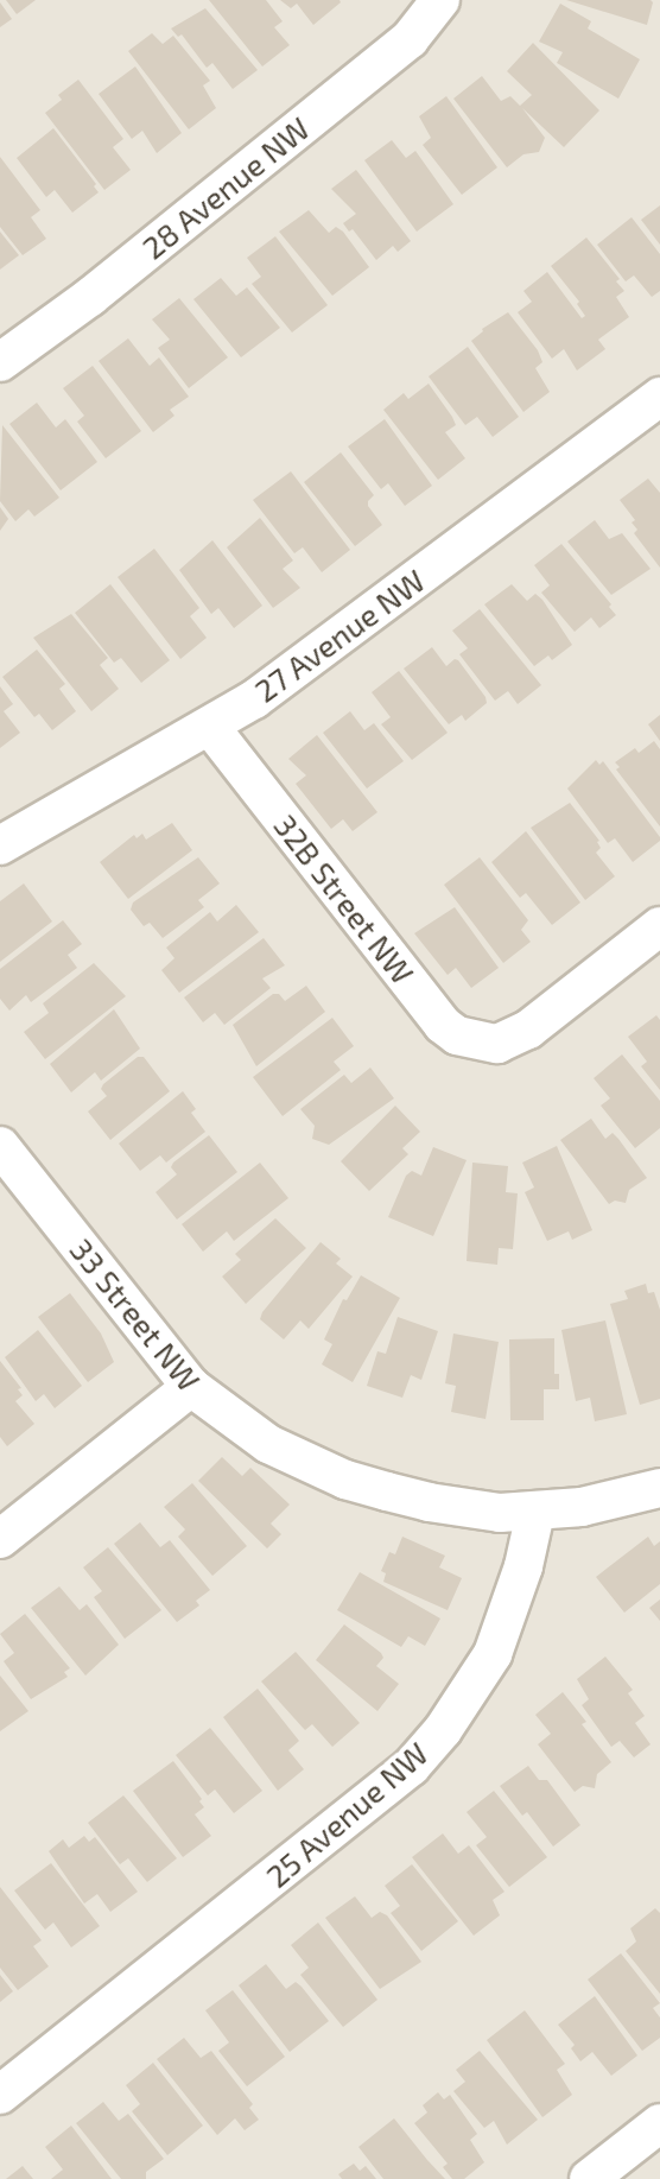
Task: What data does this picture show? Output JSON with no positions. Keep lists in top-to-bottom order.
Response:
{
  "streets": {
    "street": [
      "28 Avenue NW",
      "27 Avenue NW",
      "32B Street NW",
      "33 Street NW",
      "25 Avenue NW"
    ]
  },
  "crossings": [
    ["27 Avenue NW", "32B Street NW"],
    ["33 Street NW", "25 Avenue NW"]
  ]
}
